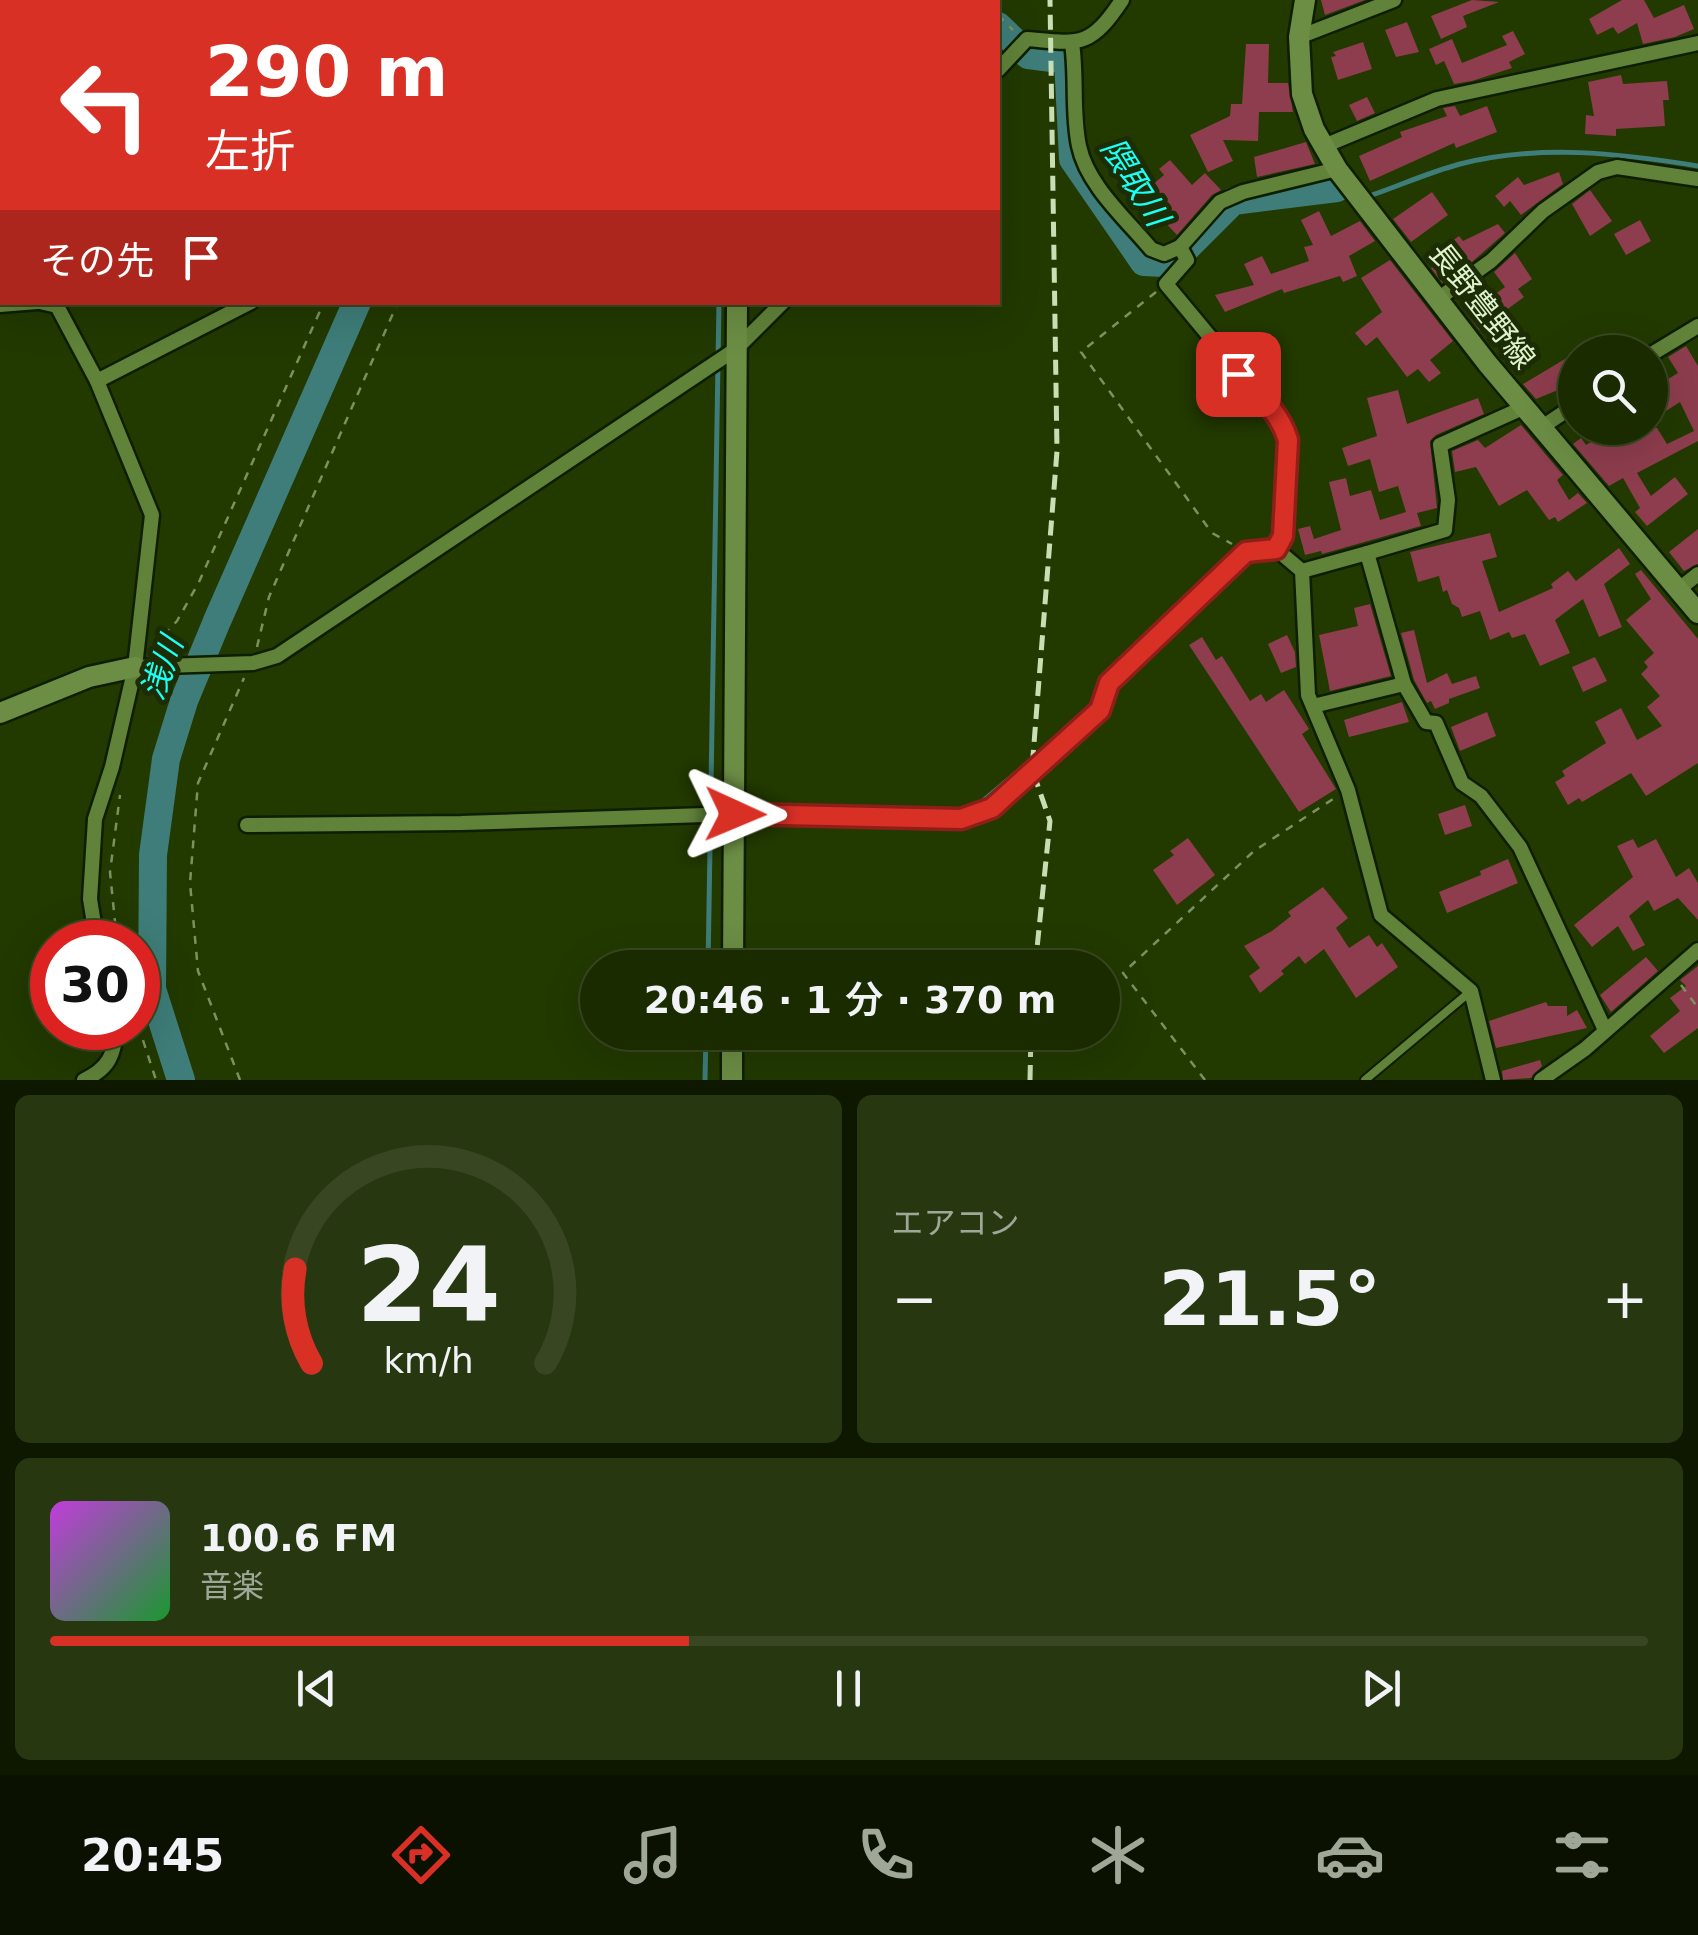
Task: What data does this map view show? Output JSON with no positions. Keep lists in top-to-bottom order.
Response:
{
  "streets": {
    "street": ["長野豊野線"]
  },
  "water": ["隈取川", "浅川"],
  "page": {
    "turn": ["290 m", "左折"],
    "then": "その先",
    "limit": "30",
    "trip": "20:46 · 1 分 · 370 m",
    "tile": "エアコン",
    "heat": ["−", "21.5°", "+"],
    "song": ["100.6 FM", "音楽"],
    "tabs": "20:45",
    "gauge": ["24", "km/h"]
  }
}
